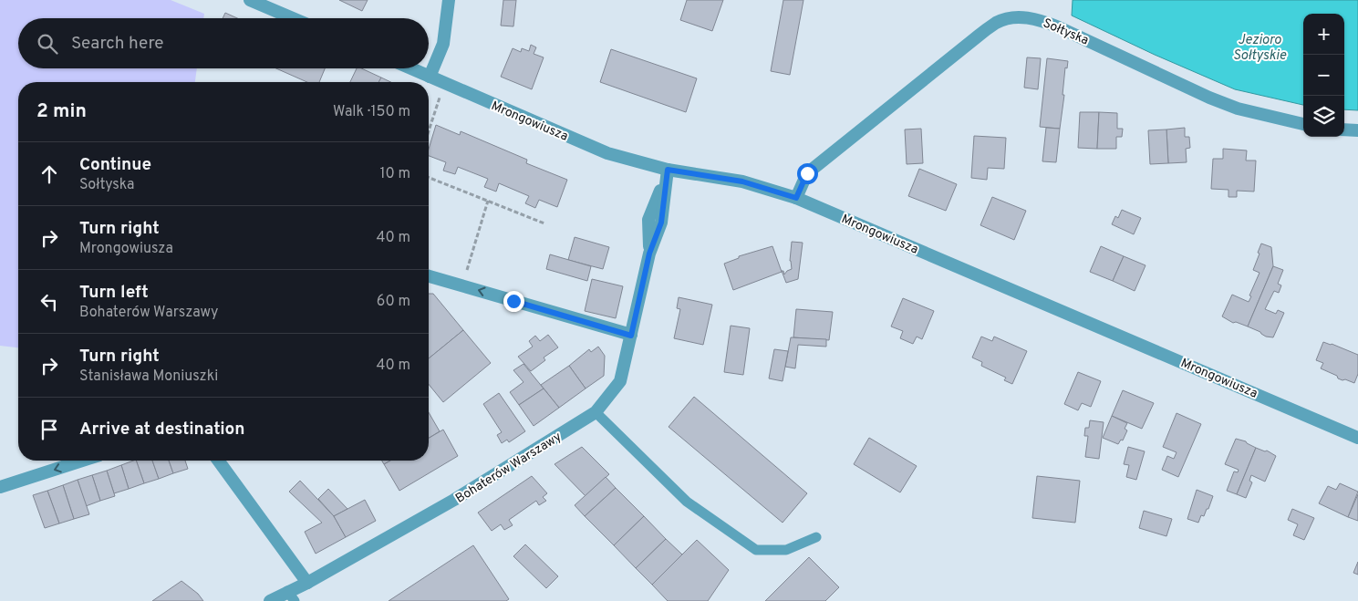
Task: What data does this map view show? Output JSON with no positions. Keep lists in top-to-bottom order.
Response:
{
  "streets": {
    "street": ["Sołtyska", "Mrongowiusza", "Bohaterów Warszawy"]
  },
  "crossings": [
    ["Sołtyska", "Mrongowiusza"],
    ["Mrongowiusza", "Bohaterów Warszawy"]
  ],
  "water": ["Jezioro Sołtyskie"],
  "page": {
    "map_buttons": ["+", "−"],
    "search": "Search here",
    "heading": ["2 min", "Walk · 150 m"],
    "list": [
      ["Continue", "Sołtyska", "10 m"],
      ["Turn right", "Mrongowiusza", "40 m"],
      ["Turn left", "Bohaterów Warszawy", "60 m"],
      ["Turn right", "Stanisława Moniuszki", "40 m"],
      "Arrive at destination"
    ]
  }
}
